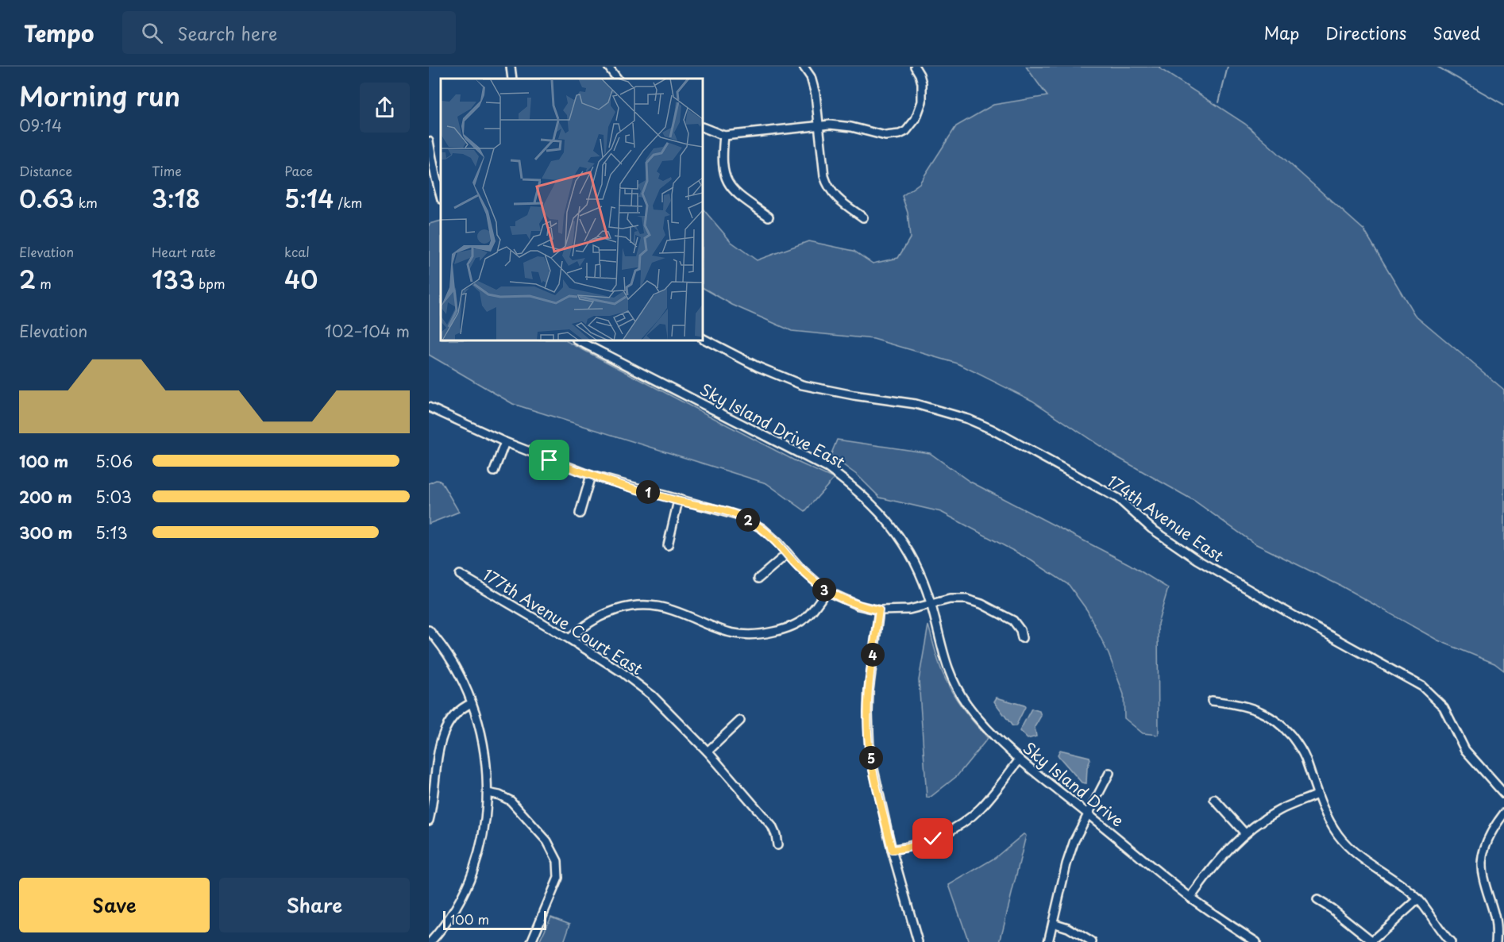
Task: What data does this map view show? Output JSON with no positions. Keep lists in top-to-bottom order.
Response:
{
  "streets": {
    "street": [
      "Sky Island Drive East",
      "174th Avenue East",
      "177th Avenue Court East",
      "Sky Island Drive"
    ]
  },
  "crossings": [
    ["Sky Island Drive East", "Sky Island Drive"]
  ],
  "scale_bar": "100 m",
  "page": {
    "header": "Tempo",
    "search": "Search here",
    "nav": ["Map", "Directions", "Saved"],
    "heading": ["Morning run", "09:14"],
    "stats": [
      ["Distance", "0.63 km"],
      ["Time", "3:18"],
      ["Pace", "5:14 /km"],
      ["Elevation", "2 m"],
      ["Heart rate", "133 bpm"],
      ["kcal", "40"]
    ],
    "chart": ["Elevation", "102–104 m"],
    "list": [
      {
        "name": "100 m",
        "note": "5:06"
      },
      {
        "name": "200 m",
        "note": "5:03"
      },
      {
        "name": "300 m",
        "note": "5:13"
      }
    ],
    "pins": [
      "1",
      "2",
      "3",
      "4",
      "5"
    ],
    "buttons": ["Save", "Share"],
    "scale": "100 m"
  }
}
